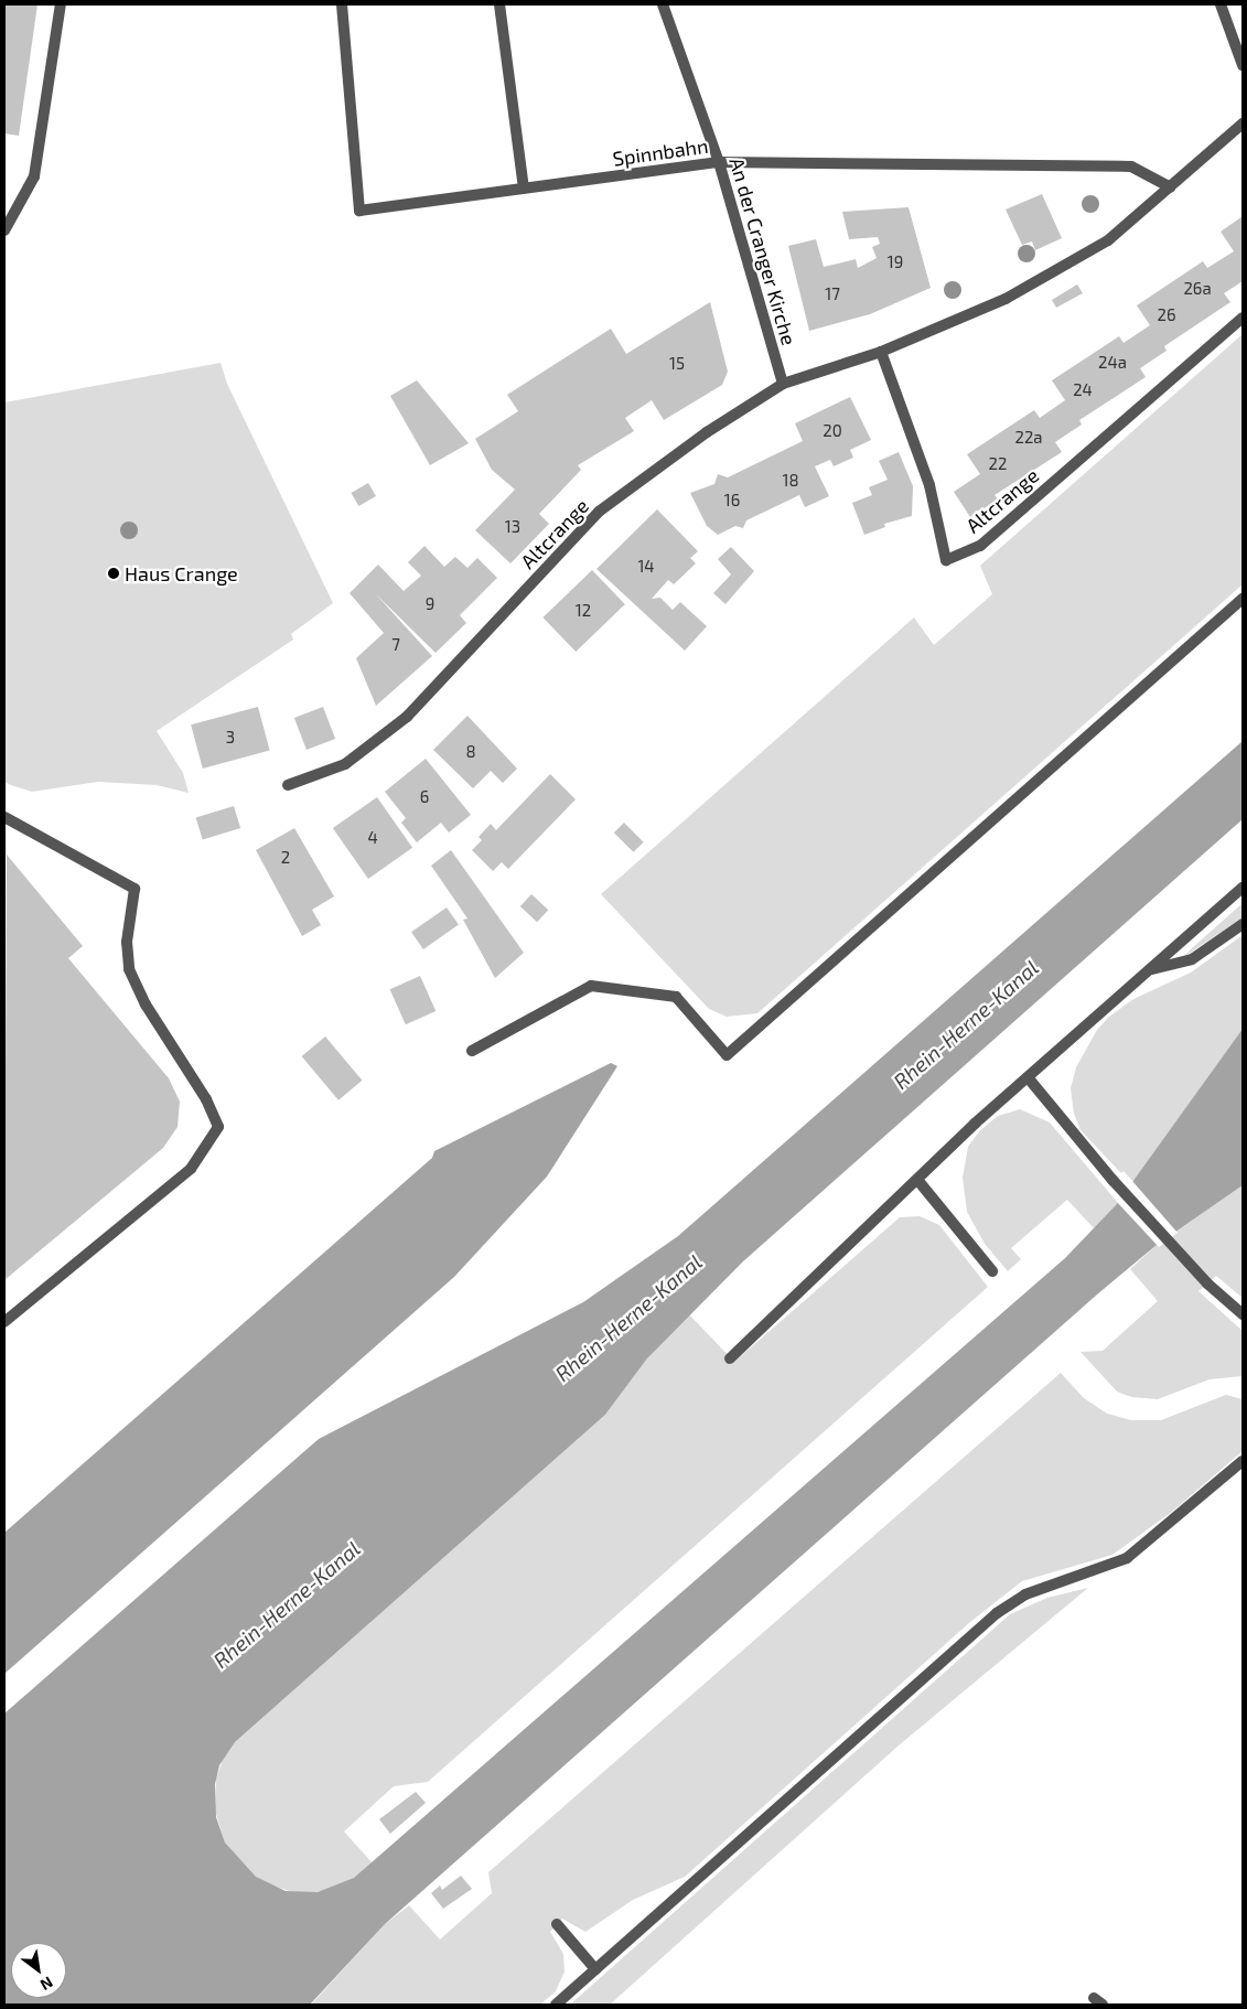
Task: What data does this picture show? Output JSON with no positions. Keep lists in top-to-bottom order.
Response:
{
  "streets": {
    "street": ["Spinnbahn", "An der Cranger Kirche", "Altcrange"]
  },
  "crossings": [
    ["Spinnbahn", "An der Cranger Kirche"],
    ["Spinnbahn", "Altcrange"],
    ["An der Cranger Kirche", "Altcrange"]
  ],
  "water": ["Rhein-Herne-Kanal"],
  "places": ["Haus Crange"],
  "house_numbers": [
    "19",
    "26a",
    "17",
    "26",
    "24a",
    "15",
    "24",
    "20",
    "22a",
    "22",
    "18",
    "16",
    "13",
    "14",
    "9",
    "12",
    "7",
    "3",
    "8",
    "6",
    "4",
    "2"
  ],
  "north": "bottom right"
}
